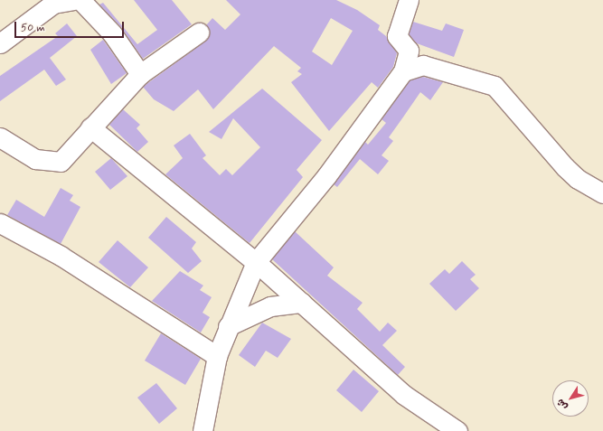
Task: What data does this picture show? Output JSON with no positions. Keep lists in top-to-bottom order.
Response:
{
  "scale_bar": "50 m",
  "north": "bottom left"
}
